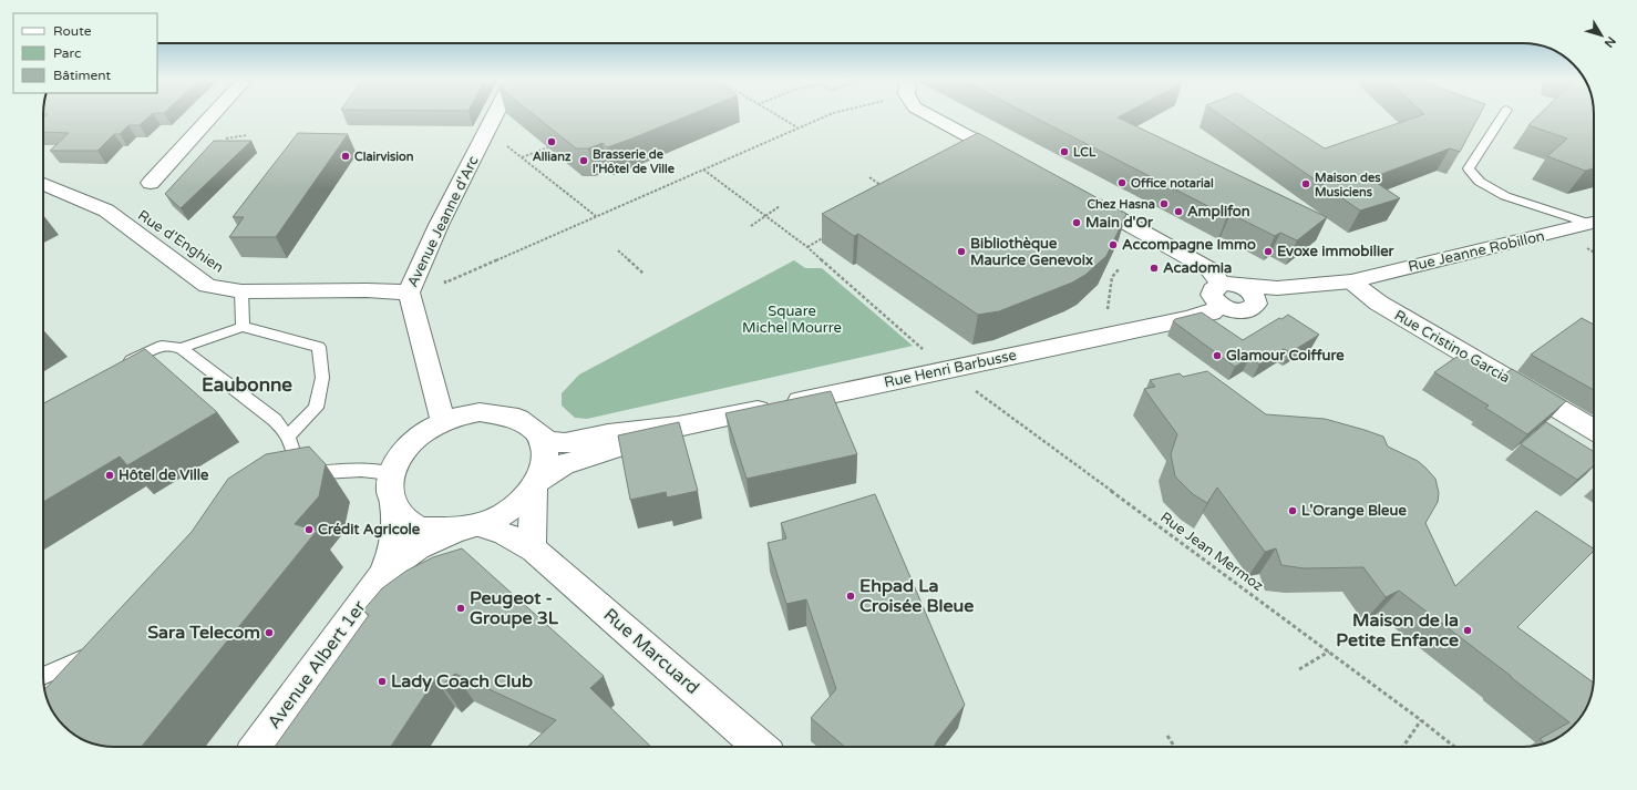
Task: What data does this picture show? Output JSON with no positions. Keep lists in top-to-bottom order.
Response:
{
  "streets": {
    "street": [
      "Avenue Jeanne d'Arc",
      "Rue d'Enghien",
      "Rue Jeanne Robillon",
      "Rue Cristino Garcia",
      "Rue Henri Barbusse",
      "Rue Marcuard",
      "Avenue Albert 1er"
    ],
    "path": ["Rue Jean Mermoz"]
  },
  "crossings": [
    ["Avenue Jeanne d'Arc", "Rue d'Enghien"],
    ["Avenue Jeanne d'Arc", "Rue Henri Barbusse"],
    ["Avenue Jeanne d'Arc", "Rue Marcuard"],
    ["Avenue Jeanne d'Arc", "Avenue Albert 1er"],
    ["Rue Jeanne Robillon", "Rue Cristino Garcia"],
    ["Rue Jeanne Robillon", "Rue Henri Barbusse"],
    ["Rue Henri Barbusse", "Rue Jean Mermoz"],
    ["Rue Henri Barbusse", "Rue Marcuard"],
    ["Rue Henri Barbusse", "Avenue Albert 1er"],
    ["Rue Marcuard", "Avenue Albert 1er"]
  ],
  "districts": ["Eaubonne"],
  "parks": ["Square Michel Mourre"],
  "places": [
    "Allianz",
    "LCL",
    "Clairvision",
    "Brasserie de l'Hôtel de Ville",
    "Office notarial",
    "Maison des Musiciens",
    "Chez Hasna",
    "Amplifon",
    "Main d'Or",
    "Accompagne Immo",
    "Bibliothèque Maurice Genevoix",
    "Evoxe immobilier",
    "Acadomia",
    "Glamour Coiffure",
    "Hôtel de Ville",
    "L'Orange Bleue",
    "Crédit Agricole",
    "Ehpad La Croisée Bleue",
    "Peugeot - Groupe 3L",
    "Maison de la Petite Enfance",
    "Sara Telecom",
    "Lady Coach Club"
  ],
  "legend": ["Route", "Parc", "Bâtiment"],
  "north": "bottom right"
}
